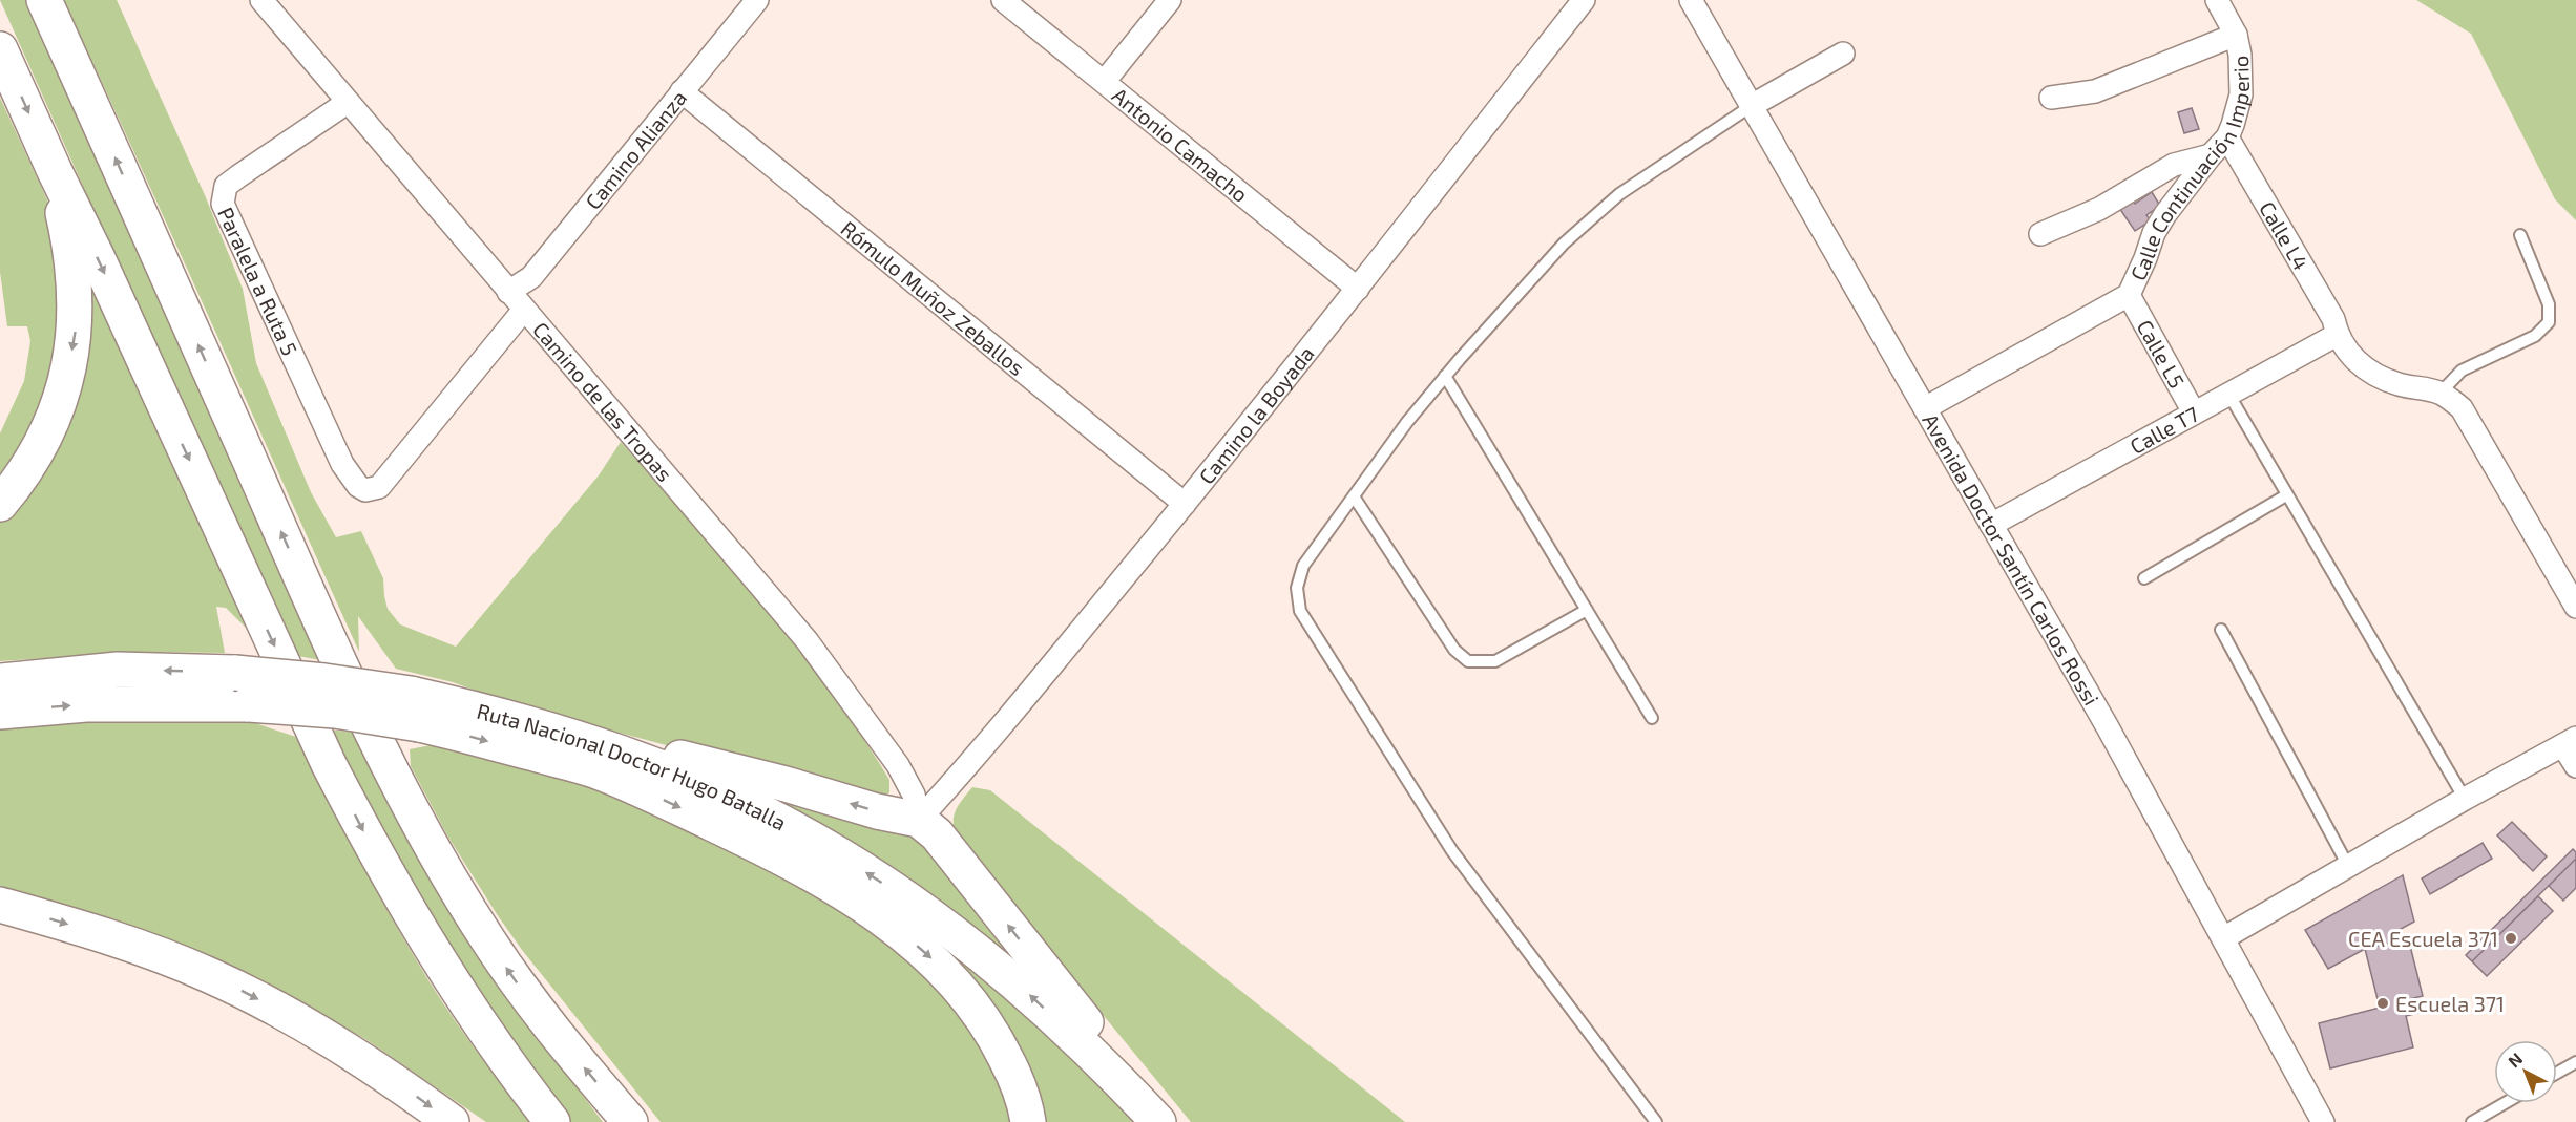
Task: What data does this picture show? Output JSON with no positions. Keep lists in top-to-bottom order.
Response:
{
  "streets": {
    "highway": ["Ruta Nacional Doctor Hugo Batalla"],
    "street": [
      "Antonio Camacho",
      "Camino Alianza",
      "Calle Continuación Imperio",
      "Calle L4",
      "Paralela a Ruta 5",
      "Rómulo Muñoz Zeballos",
      "Calle L5",
      "Camino de las Tropas",
      "Camino la Boyada",
      "Calle T7",
      "Avenida Doctor Santín Carlos Rossi"
    ]
  },
  "crossings": [
    ["Antonio Camacho", "Camino la Boyada"],
    ["Camino Alianza", "Rómulo Muñoz Zeballos"],
    ["Camino Alianza", "Camino de las Tropas"],
    ["Calle Continuación Imperio", "Calle L4"],
    ["Calle Continuación Imperio", "Calle L5"],
    ["Calle Continuación Imperio", "Avenida Doctor Santín Carlos Rossi"],
    ["Calle L4", "Calle T7"],
    ["Paralela a Ruta 5", "Camino de las Tropas"],
    ["Rómulo Muñoz Zeballos", "Camino la Boyada"],
    ["Calle L5", "Calle T7"],
    ["Camino de las Tropas", "Camino la Boyada"],
    ["Calle T7", "Avenida Doctor Santín Carlos Rossi"]
  ],
  "places": ["CEA Escuela 371", "Escuela 371"],
  "north": "top left"
}
